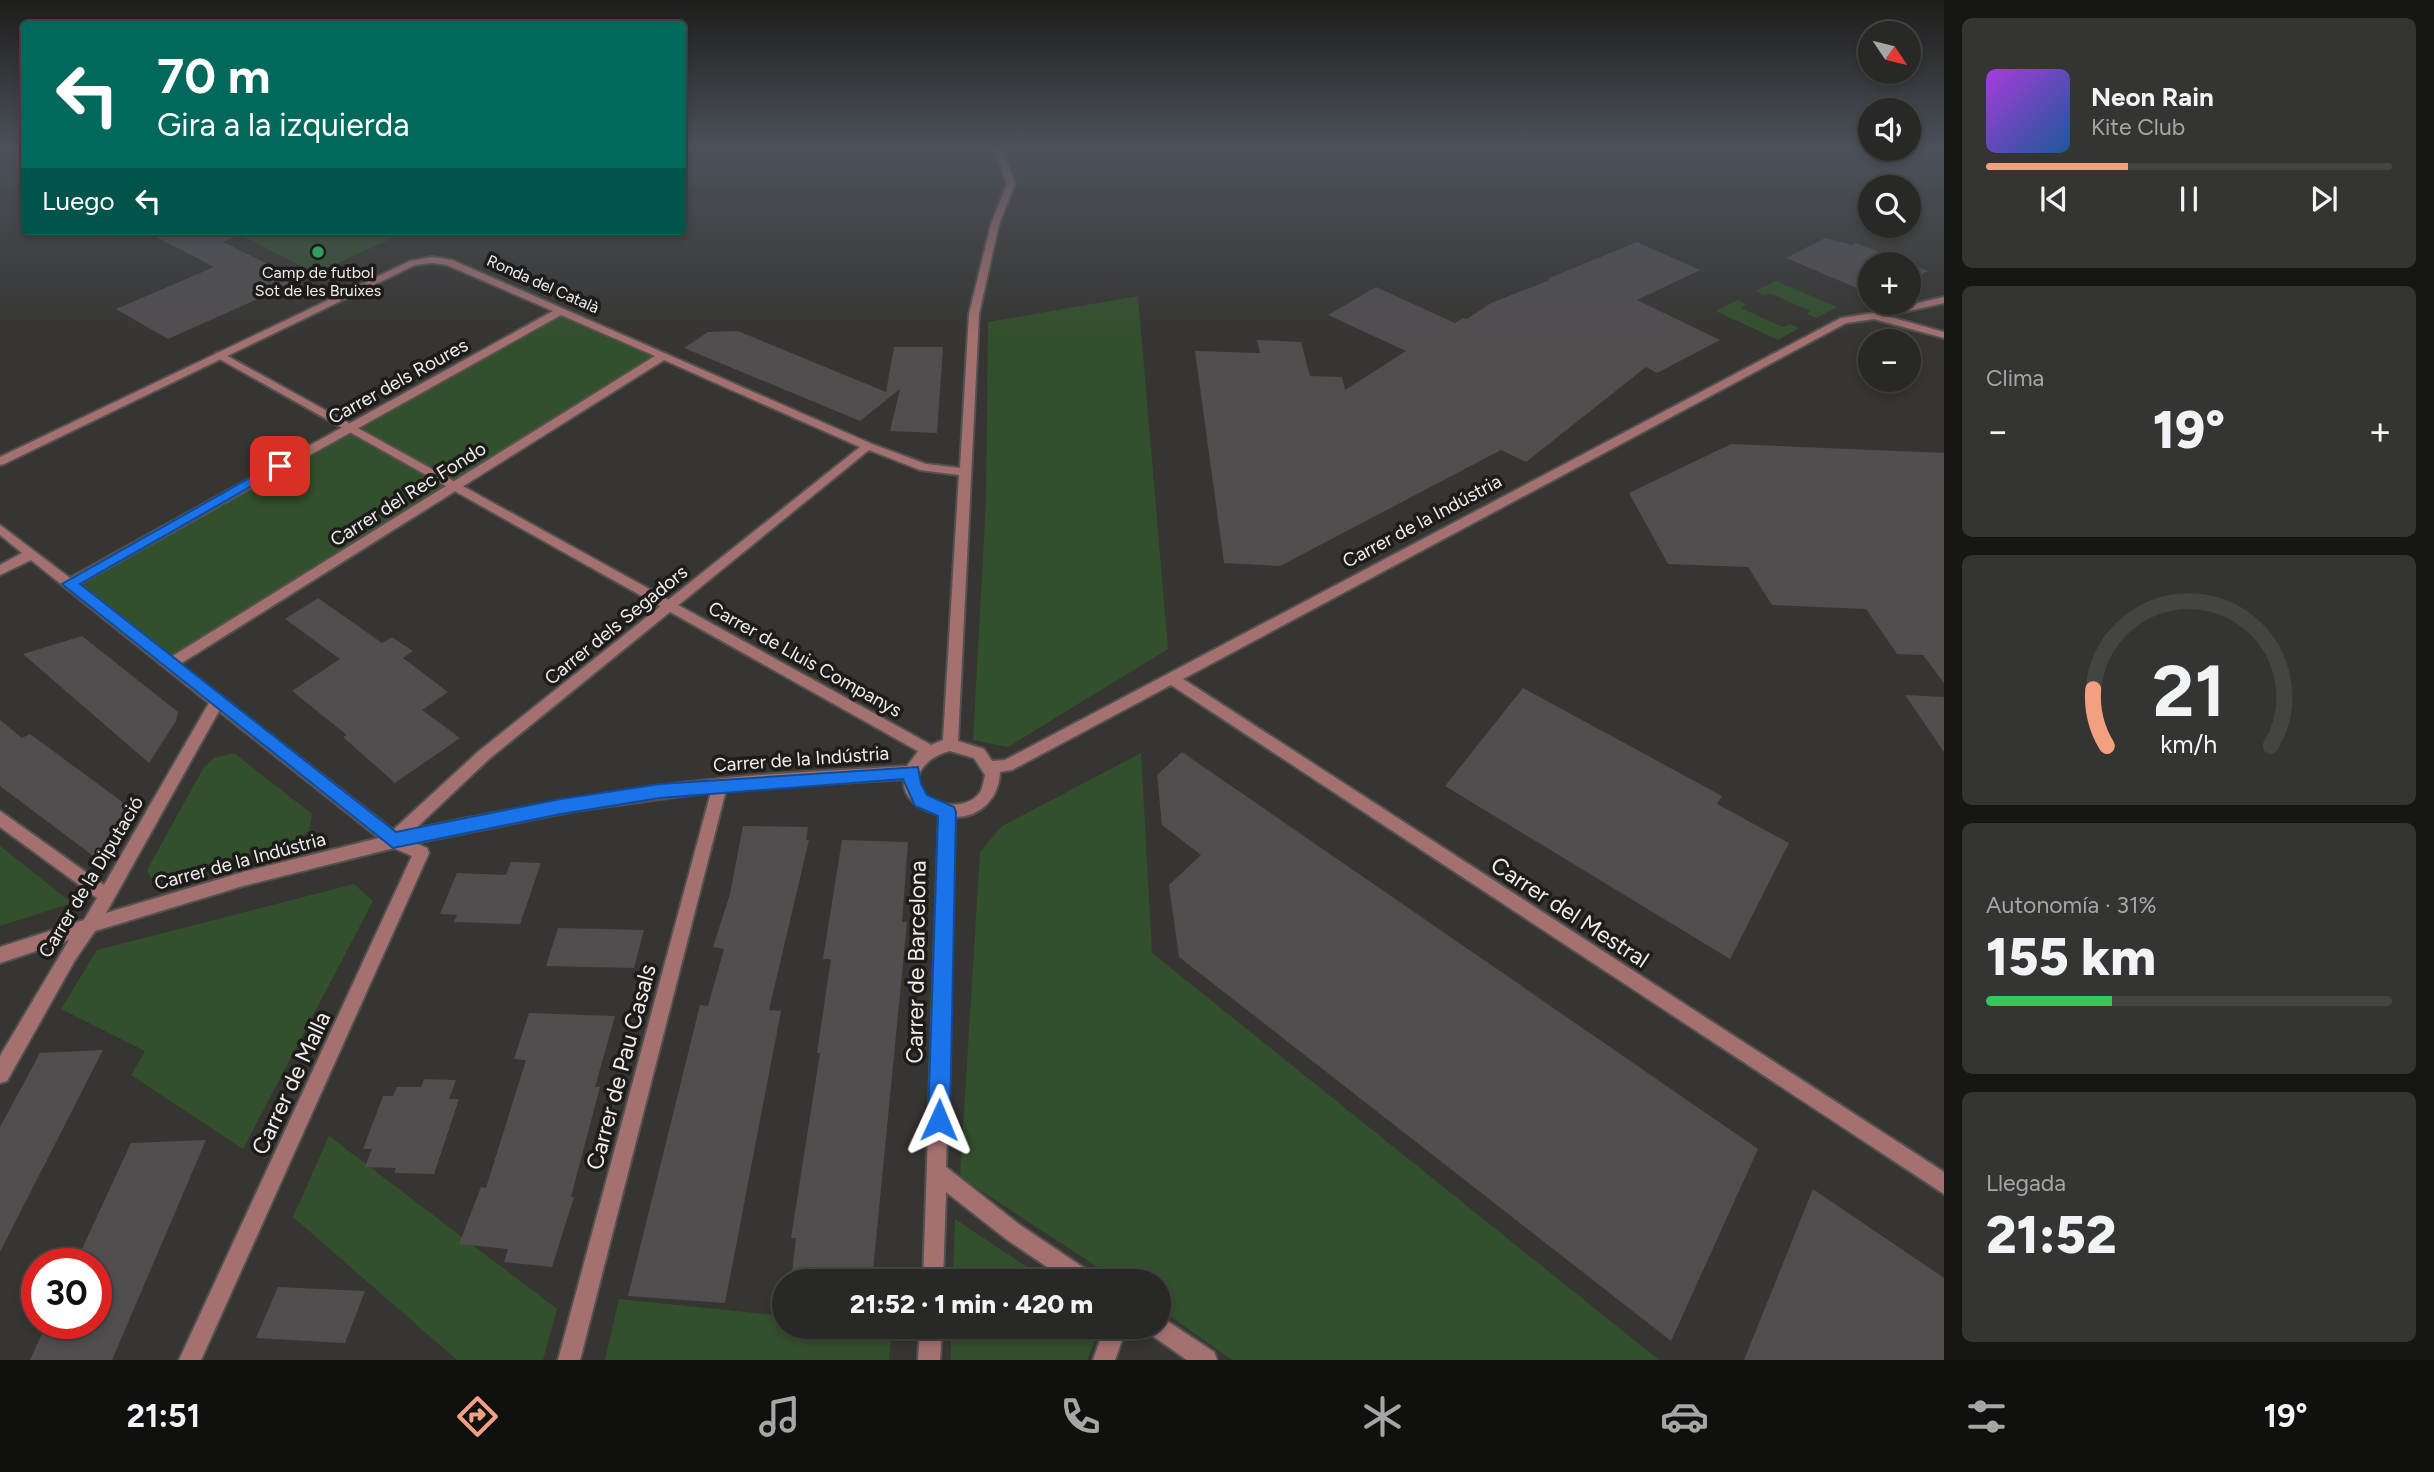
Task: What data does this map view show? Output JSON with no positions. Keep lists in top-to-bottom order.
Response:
{
  "streets": {
    "street": [
      "Ronda del Català",
      "Carrer dels Roures",
      "Carrer del Rec Fondo",
      "Carrer de la Indústria",
      "Carrer dels Segadors",
      "Carrer de Lluis Companys",
      "Carrer de la Diputació",
      "Carrer del Mestral",
      "Carrer de Barcelona",
      "Carrer de Pau Casals",
      "Carrer de Malla"
    ]
  },
  "crossings": [
    ["Ronda del Català", "Carrer dels Roures"],
    ["Ronda del Català", "Carrer del Rec Fondo"],
    ["Ronda del Català", "Carrer dels Segadors"],
    ["Ronda del Català", "Carrer de Lluis Companys"],
    ["Carrer dels Roures", "Carrer de Lluis Companys"],
    ["Carrer del Rec Fondo", "Carrer de Lluis Companys"],
    ["Carrer de la Indústria", "Carrer dels Segadors"],
    ["Carrer de la Indústria", "Carrer de Lluis Companys"],
    ["Carrer de la Indústria", "Carrer de la Diputació"],
    ["Carrer de la Indústria", "Carrer del Mestral"],
    ["Carrer de la Indústria", "Carrer de Barcelona"],
    ["Carrer de la Indústria", "Carrer de Pau Casals"],
    ["Carrer de la Indústria", "Carrer de Malla"],
    ["Carrer dels Segadors", "Carrer de Lluis Companys"],
    ["Carrer dels Segadors", "Carrer de Malla"],
    ["Carrer de Lluis Companys", "Carrer de Barcelona"]
  ],
  "places": ["Camp de futbol Sot de les Bruixes"],
  "north": "bottom right",
  "page": {
    "map_buttons": ["+", "−"],
    "turn": ["70 m", "Gira a la izquierda"],
    "song": ["Neon Rain", "Kite Club"],
    "then": "Luego",
    "tile": [
      "Clima",
      ["Autonomía · 31%", "155 km"],
      ["Llegada", "21:52"]
    ],
    "heat": ["−", "19°", "+"],
    "limit": "30",
    "trip": "21:52 · 1 min · 420 m",
    "tabs": ["21:51", "19°"],
    "gauge": ["21", "km/h"]
  }
}
